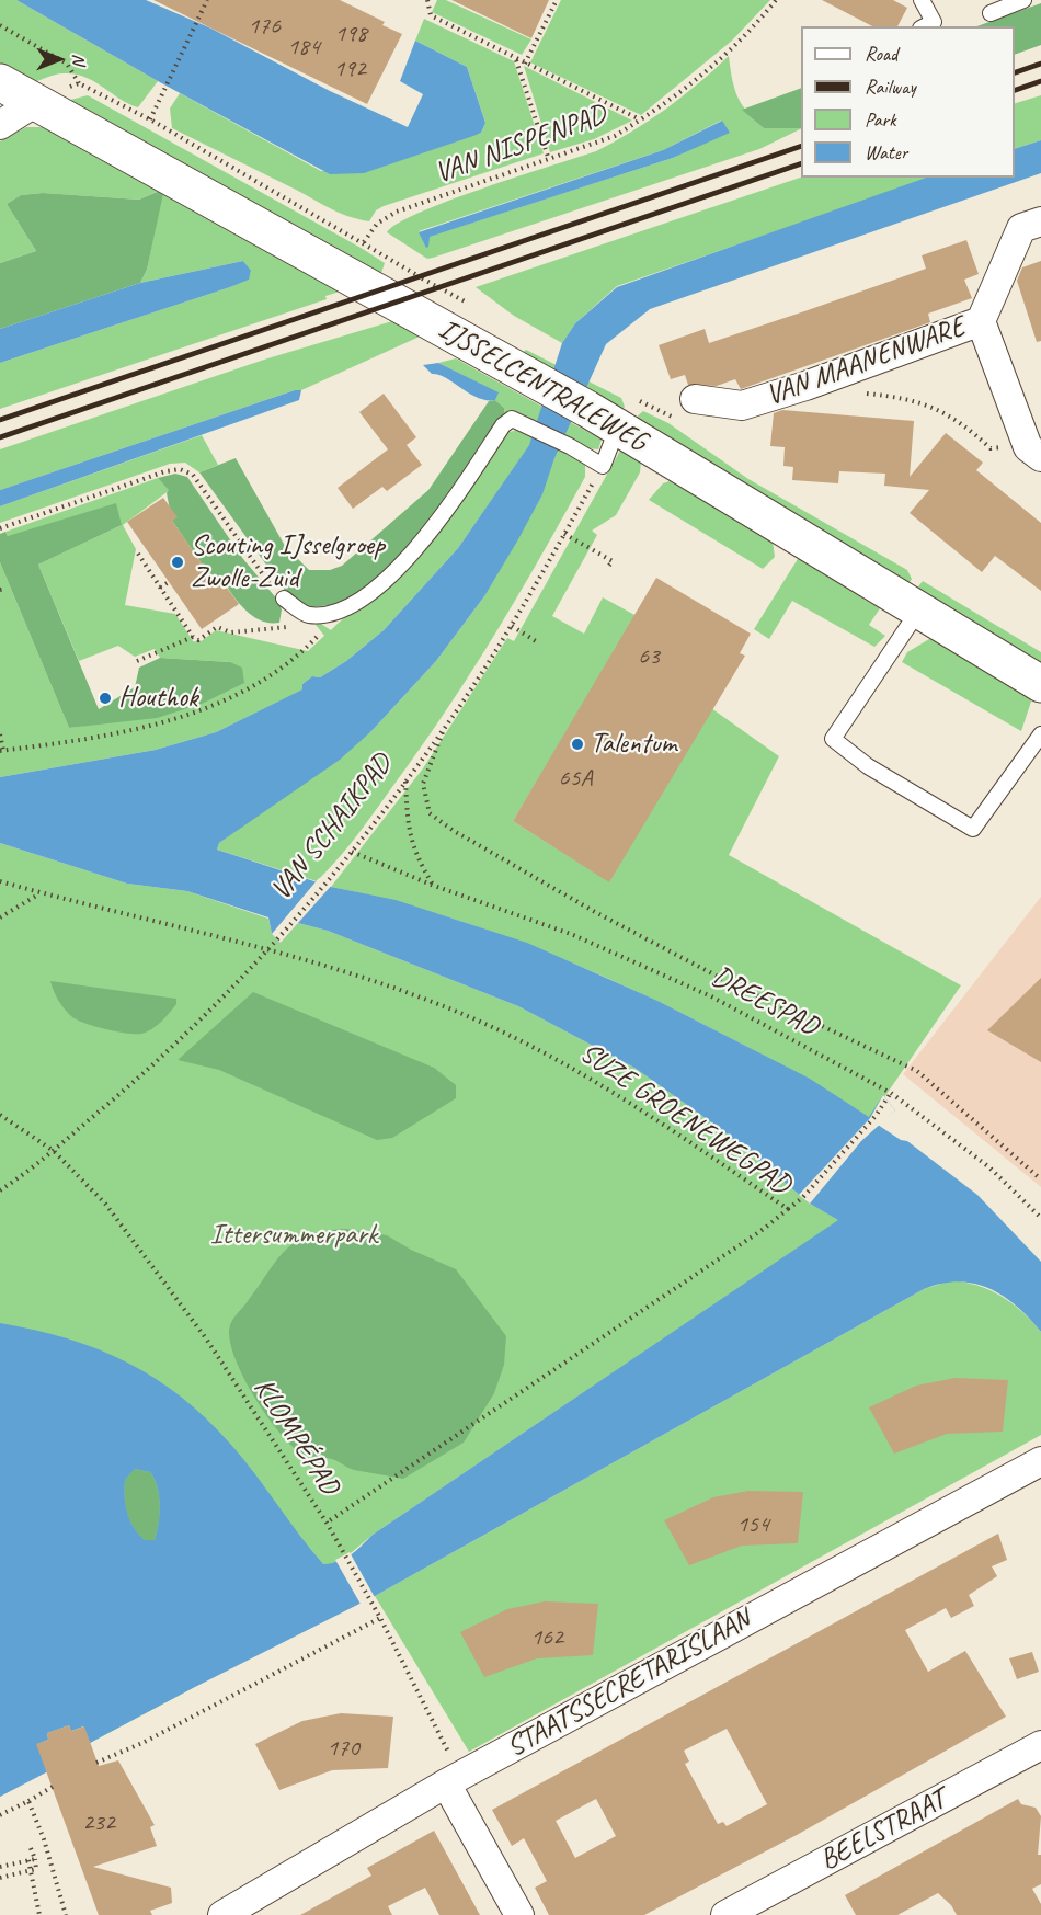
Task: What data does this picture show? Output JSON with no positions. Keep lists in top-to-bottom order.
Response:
{
  "streets": {
    "street": [
      "VAN MAANENWARE",
      "IJSSELCENTRALEWEG",
      "STAATSSECRETARISLAAN",
      "BEELSTRAAT"
    ],
    "path": [
      "VAN NISPENPAD",
      "VAN SCHAIKPAD",
      "DREESPAD",
      "SUZE GROENEWEGPAD",
      "KLOMPÉPAD"
    ]
  },
  "crossings": [
    ["VAN SCHAIKPAD", "DREESPAD"],
    ["VAN SCHAIKPAD", "SUZE GROENEWEGPAD"],
    ["VAN SCHAIKPAD", "KLOMPÉPAD"],
    ["DREESPAD", "SUZE GROENEWEGPAD"],
    ["SUZE GROENEWEGPAD", "KLOMPÉPAD"],
    ["KLOMPÉPAD", "STAATSSECRETARISLAAN"]
  ],
  "parks": ["Ittersummerpark"],
  "places": ["Scouting IJsselgroep Zwolle-Zuid", "Houthok", "Talentum"],
  "house_numbers": [
    "176",
    "198",
    "184",
    "192",
    "63",
    "65A",
    "154",
    "162",
    "170",
    "232"
  ],
  "legend": [
    "Road",
    "Railway",
    "Park",
    "Water"
  ],
  "north": "right"
}
